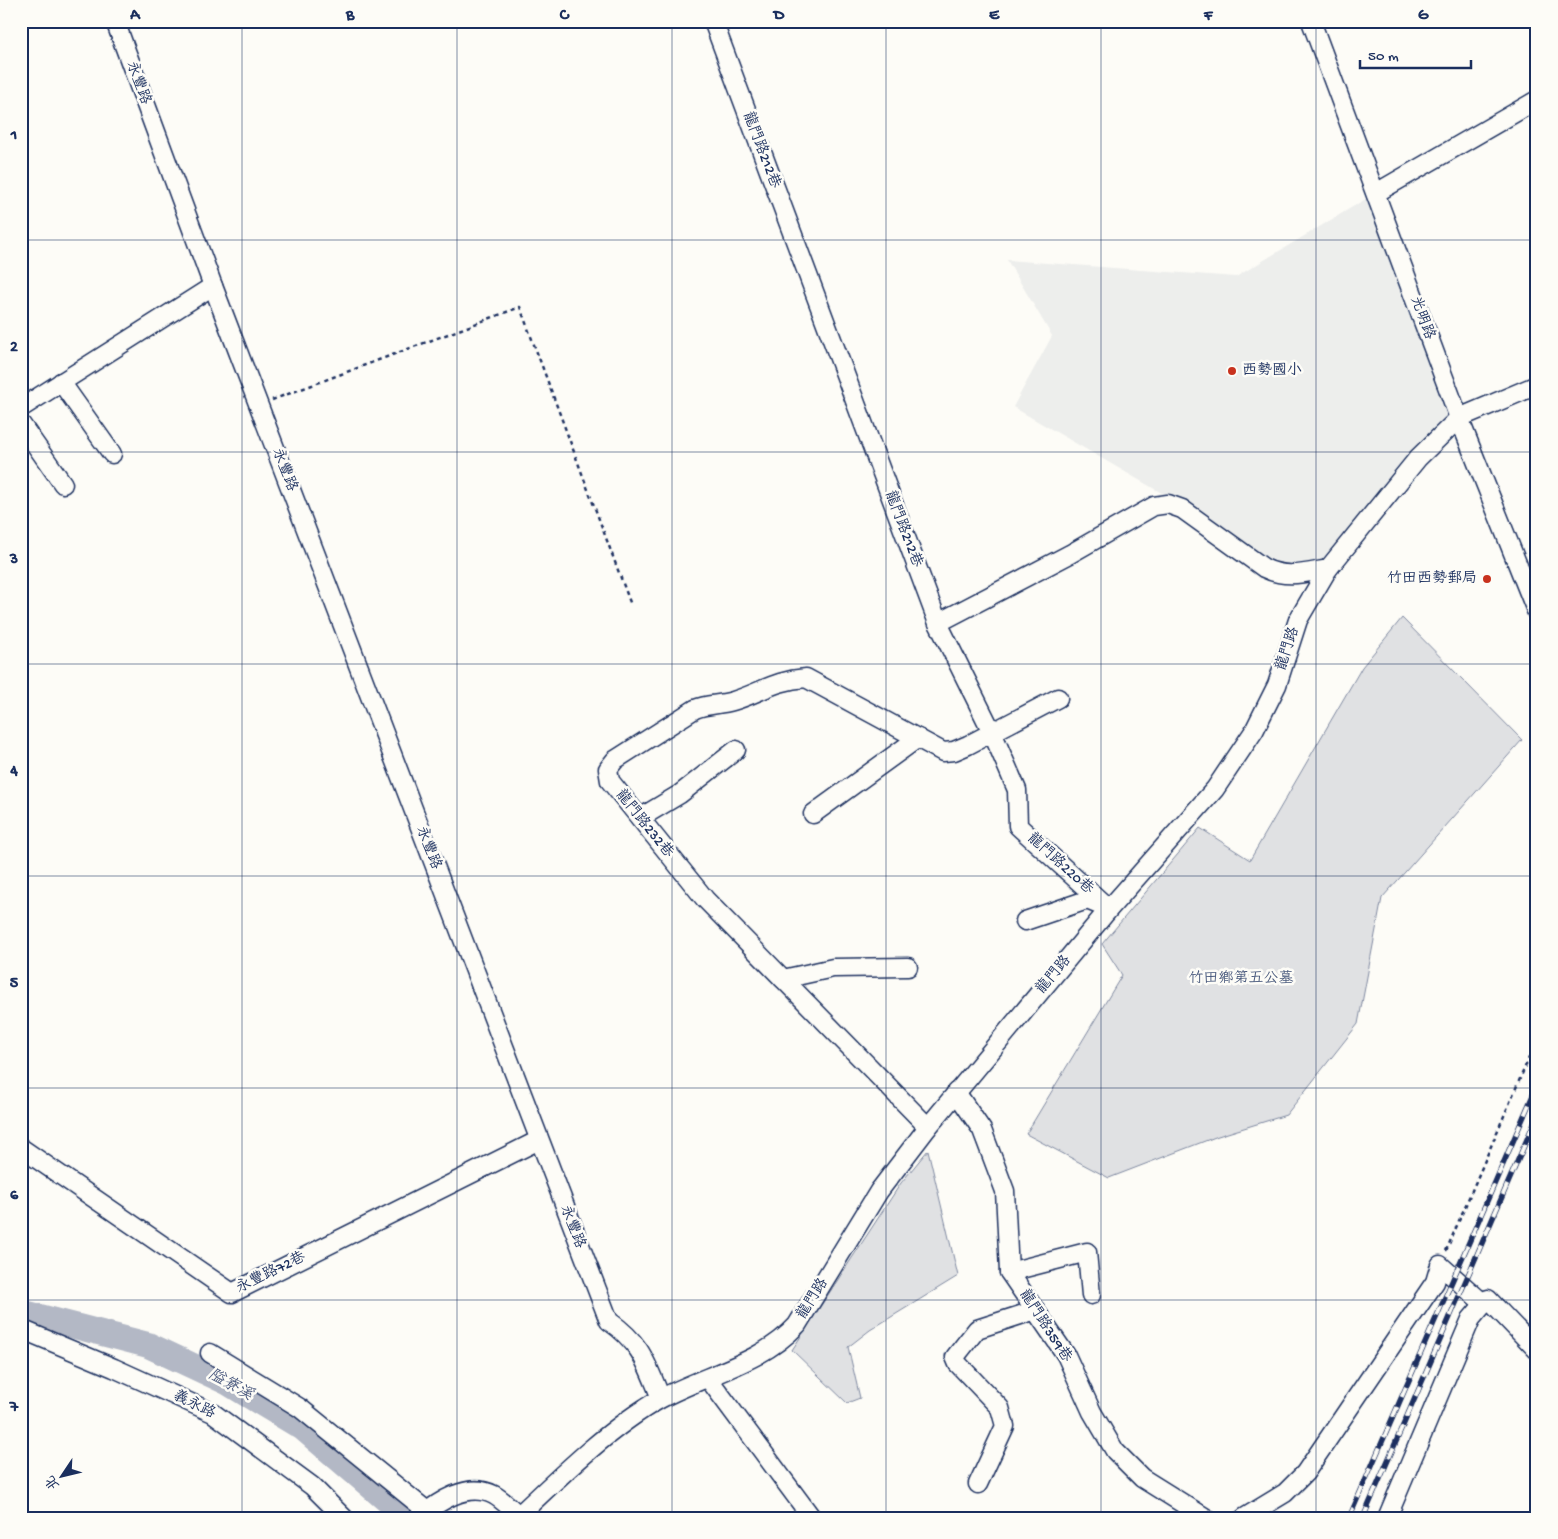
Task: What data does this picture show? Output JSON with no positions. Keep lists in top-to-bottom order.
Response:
{
  "streets": {
    "street": [
      "永豐路",
      "龍門路212巷",
      "光明路",
      "龍門路",
      "龍門路232巷",
      "龍門路220巷",
      "永豐路72巷",
      "龍門路359巷",
      "義永路"
    ]
  },
  "crossings": [
    ["永豐路", "龍門路"],
    ["永豐路", "永豐路72巷"],
    ["龍門路212巷", "龍門路220巷"],
    ["光明路", "龍門路"],
    ["龍門路", "龍門路232巷"],
    ["龍門路", "龍門路220巷"]
  ],
  "water": ["隘寮溪"],
  "parks": ["竹田鄉第五公墓"],
  "places": ["西勢國小", "竹田西勢郵局"],
  "scale_bar": "50 m",
  "north": "bottom left",
  "grid": {
    "columns": [
      "A",
      "B",
      "C",
      "D",
      "E",
      "F",
      "G"
    ],
    "rows": [
      "1",
      "2",
      "3",
      "4",
      "5",
      "6",
      "7"
    ]
  }
}
